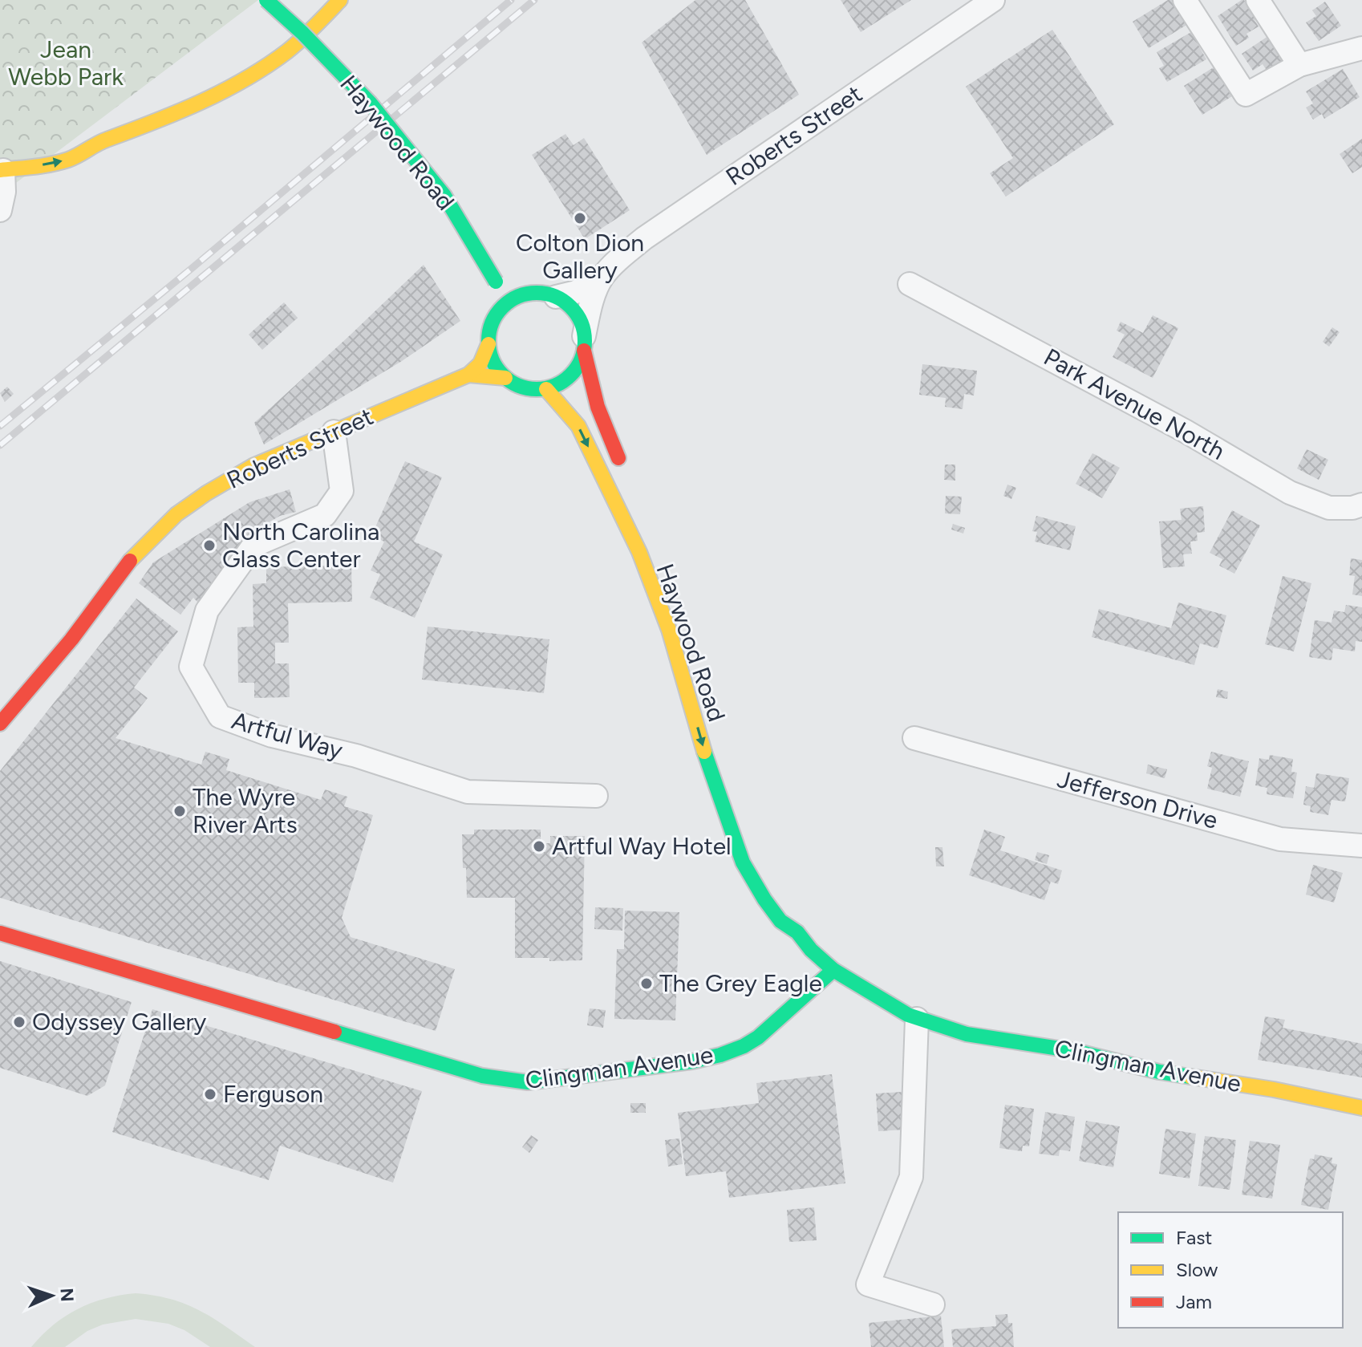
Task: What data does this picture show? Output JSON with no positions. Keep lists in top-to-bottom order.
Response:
{
  "streets": {
    "main road": ["Roberts Street", "Haywood Road", "Clingman Avenue"],
    "street": ["Park Avenue North", "Artful Way", "Jefferson Drive"]
  },
  "crossings": [
    ["Roberts Street", "Haywood Road"],
    ["Roberts Street", "Artful Way"],
    ["Haywood Road", "Clingman Avenue"]
  ],
  "one_way": ["Haywood Road"],
  "parks": ["Jean Webb Park"],
  "places": [
    "Colton Dion Gallery",
    "North Carolina Glass Center",
    "The Wyre River Arts",
    "Artful Way Hotel",
    "The Grey Eagle",
    "Odyssey Gallery",
    "Ferguson"
  ],
  "legend": ["Fast", "Slow", "Jam"],
  "north": "right"
}
